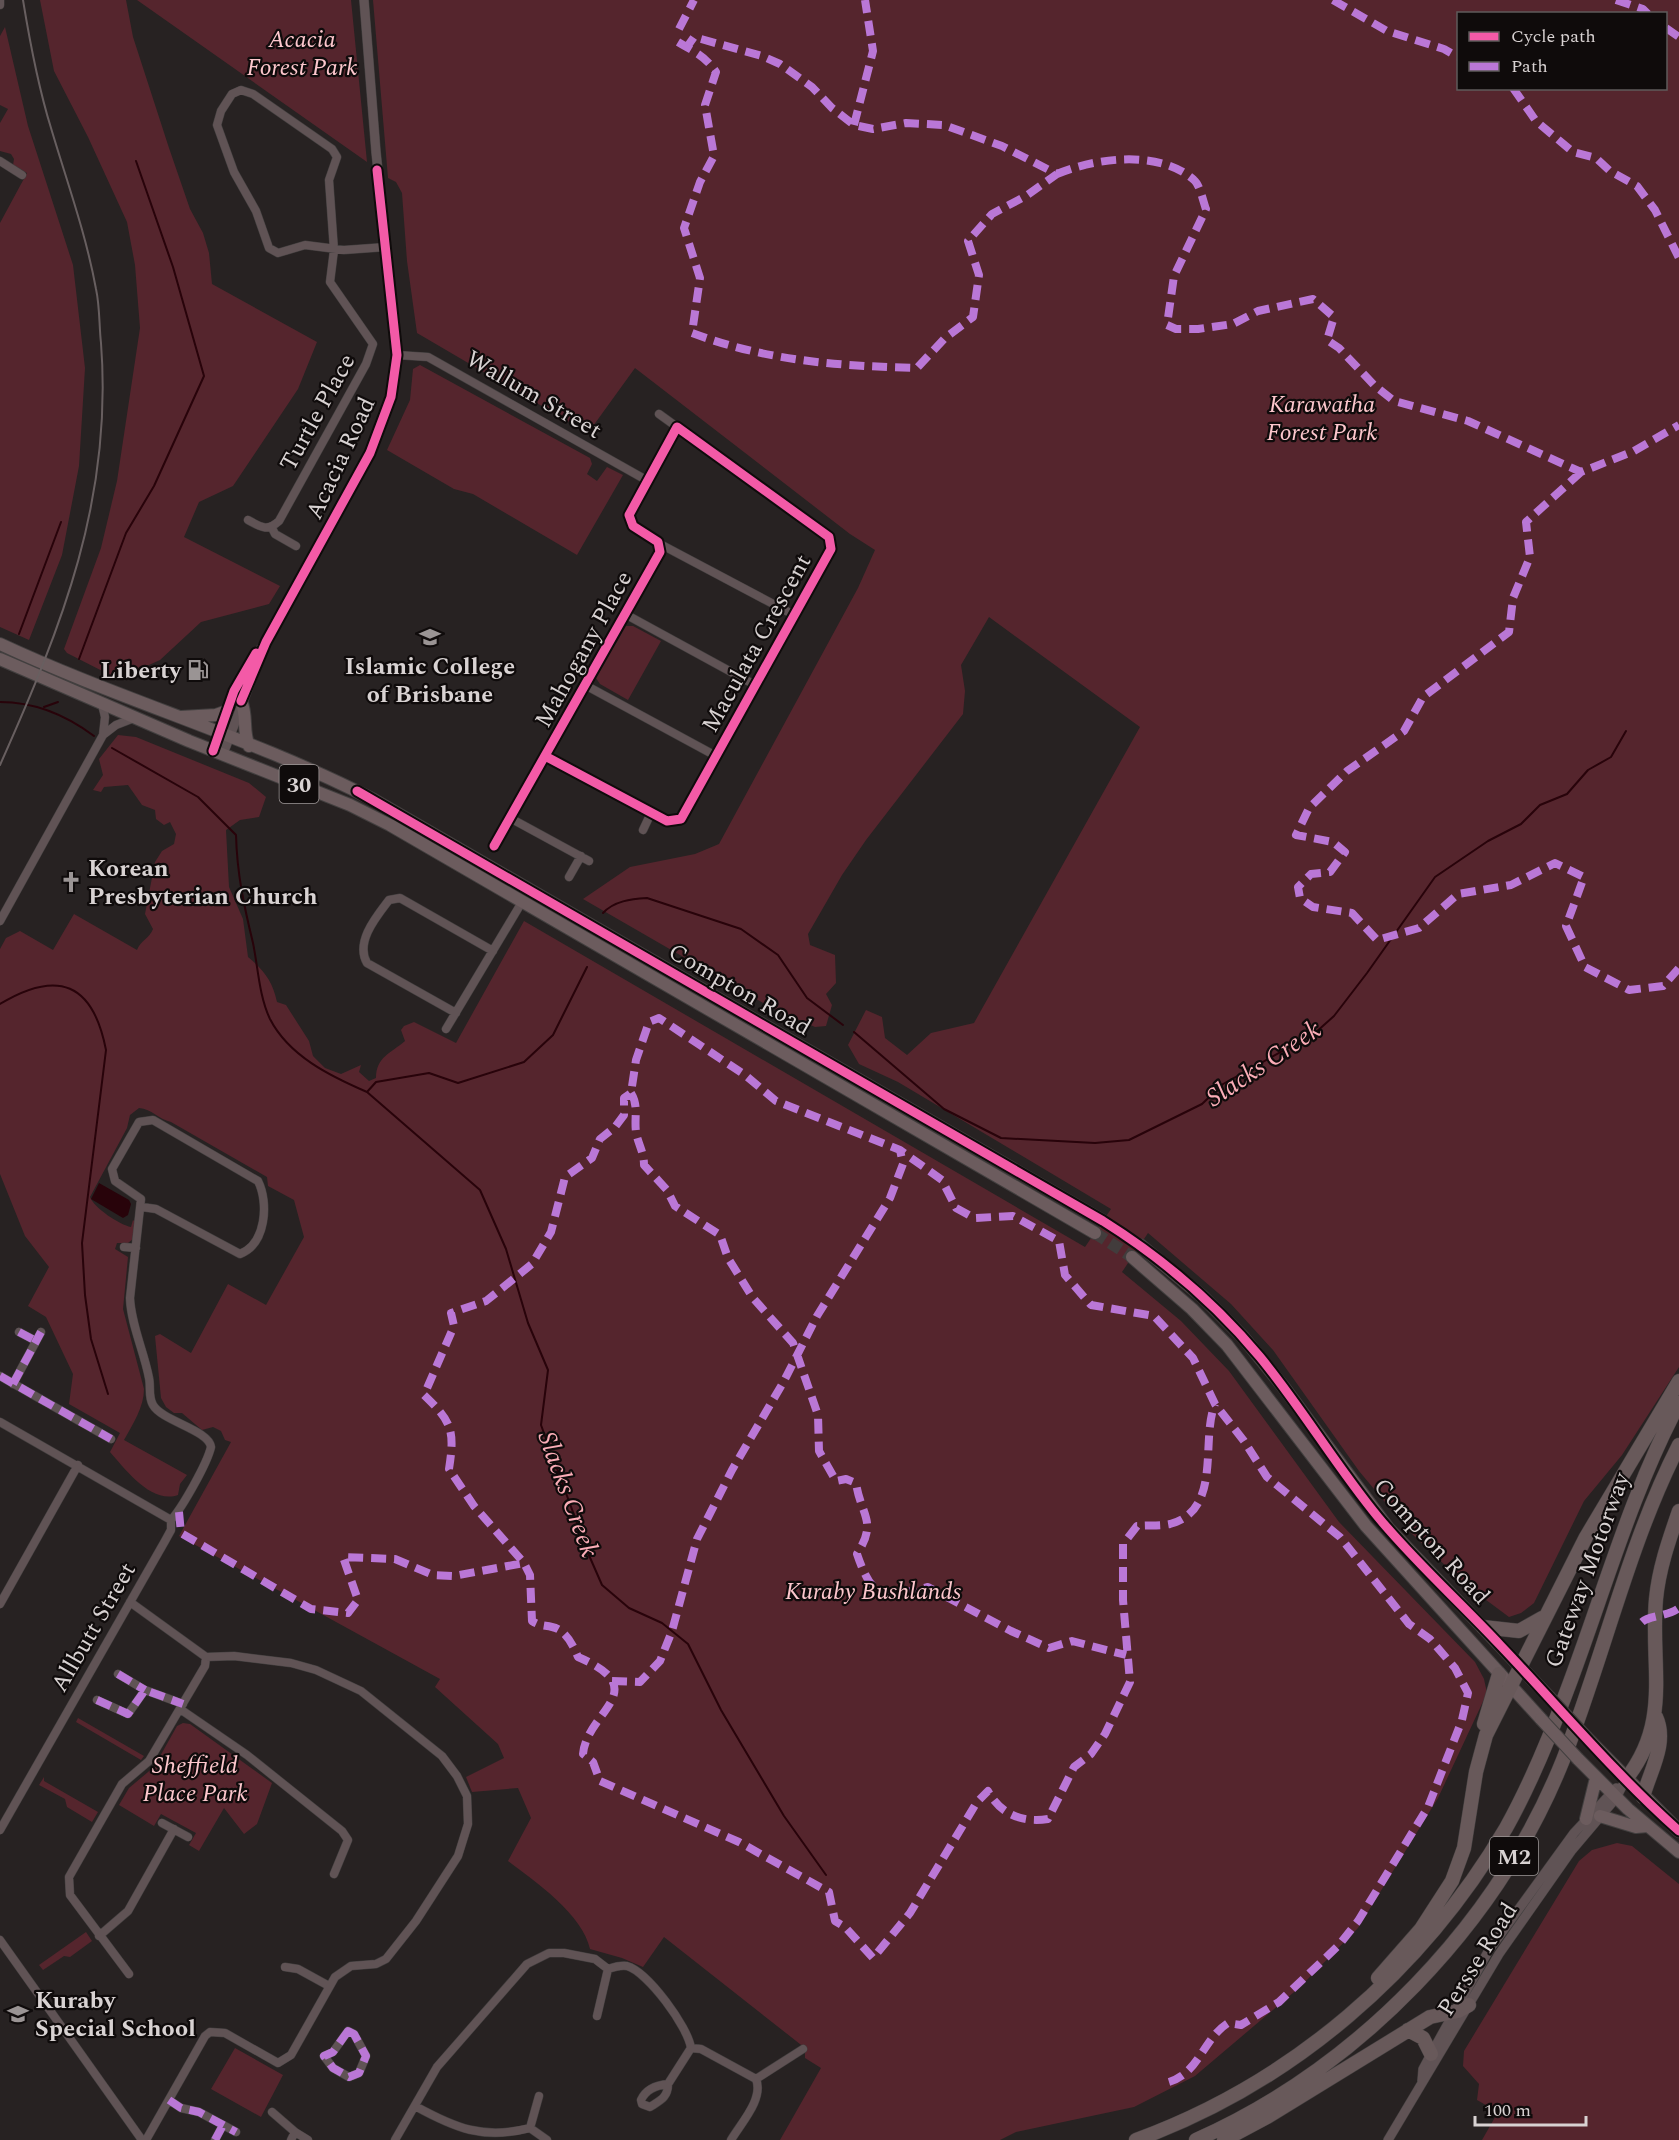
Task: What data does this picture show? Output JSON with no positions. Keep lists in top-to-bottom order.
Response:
{
  "streets": {
    "highway": ["Gateway Motorway", "M2"],
    "main road": ["30", "Compton Road"],
    "street": [
      "Wallum Street",
      "Turtle Place",
      "Acacia Road",
      "Maculata Crescent",
      "Mahogany Place",
      "Allbutt Street",
      "Persse Road"
    ]
  },
  "crossings": [
    ["Wallum Street", "Acacia Road"],
    ["Acacia Road", "Compton Road"],
    ["Maculata Crescent", "Mahogany Place"],
    ["Compton Road", "Persse Road"]
  ],
  "water": ["Slacks Creek"],
  "parks": [
    "Acacia Forest Park",
    "Karawatha Forest Park",
    "Kuraby Bushlands",
    "Sheffield Place Park"
  ],
  "places": {
    "school or university": ["Islamic College of Brisbane", "Kuraby Special School"],
    "fuel station": ["Liberty"],
    "church": ["Korean Presbyterian Church"]
  },
  "legend": ["Cycle path", "Path"],
  "scale_bar": "100 m"
}
